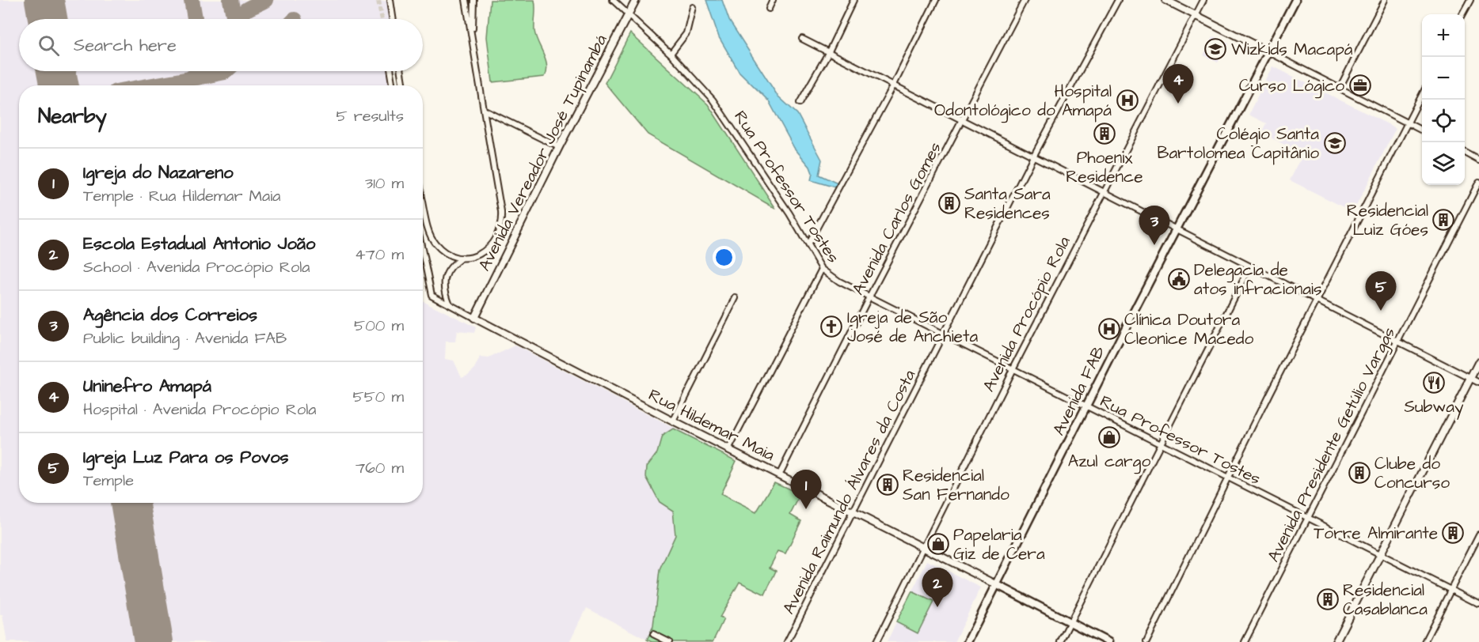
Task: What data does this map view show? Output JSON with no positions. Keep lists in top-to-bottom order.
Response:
{
  "streets": {
    "main road": ["Avenida FAB", "Rua Hildemar Maia"],
    "street": [
      "Avenida Vereador José Tupinambá",
      "Rua Professor Tostes",
      "Avenida Carlos Gomes",
      "Avenida Procópio Rola",
      "Avenida Presidente Getúlio Vargas",
      "Avenida Raimundo Álvares da Costa"
    ]
  },
  "crossings": [
    ["Avenida Vereador José Tupinambá", "Rua Professor Tostes"],
    ["Avenida Vereador José Tupinambá", "Rua Hildemar Maia"],
    ["Rua Professor Tostes", "Avenida Carlos Gomes"],
    ["Rua Professor Tostes", "Avenida Procópio Rola"],
    ["Rua Professor Tostes", "Avenida FAB"],
    ["Rua Professor Tostes", "Avenida Presidente Getúlio Vargas"],
    ["Rua Professor Tostes", "Avenida Raimundo Álvares da Costa"],
    ["Avenida Carlos Gomes", "Rua Hildemar Maia"],
    ["Avenida Procópio Rola", "Rua Hildemar Maia"],
    ["Avenida FAB", "Rua Hildemar Maia"],
    ["Rua Hildemar Maia", "Avenida Raimundo Álvares da Costa"]
  ],
  "places": {
    "school or university": ["Wizkids Macapá", "Colégio Santa Bartolomea Capitânio"],
    "office": ["Curso Lógico"],
    "hospital": ["Hospital Odontológico do Amapá", "Clínica Doutora Cleonice Macedo"],
    "building": [
      "Phoenix Residence",
      "Santa Sara Residences",
      "Residencial Luiz Góes",
      "Clube do Concurso",
      "Residencial San Fernando",
      "Torre Almirante",
      "Residencial Casablanca"
    ],
    "public building": ["Delegacia de atos infracionais"],
    "church": ["Igreja de São José de Anchieta"],
    "restaurant": ["Subway"],
    "shop": ["Azul cargo", "Papelaria Giz de Cera"]
  },
  "page": {
    "map_buttons": ["+", "−"],
    "search": "Search here",
    "pins": [
      "4",
      "3",
      "5",
      "1",
      "2"
    ],
    "heading": ["Nearby", "5 results"],
    "list": [
      {
        "mark": "1",
        "name": "Igreja do Nazareno",
        "note": "Temple · Rua Hildemar Maia",
        "value": "310 m"
      },
      {
        "mark": "2",
        "name": "Escola Estadual Antonio João",
        "note": "School · Avenida Procópio Rola",
        "value": "470 m"
      },
      {
        "mark": "3",
        "name": "Agência dos Correios",
        "note": "Public building · Avenida FAB",
        "value": "500 m"
      },
      {
        "mark": "4",
        "name": "Uninefro Amapá",
        "note": "Hospital · Avenida Procópio Rola",
        "value": "550 m"
      },
      {
        "mark": "5",
        "name": "Igreja Luz Para os Povos",
        "note": "Temple",
        "value": "760 m"
      }
    ]
  }
}
